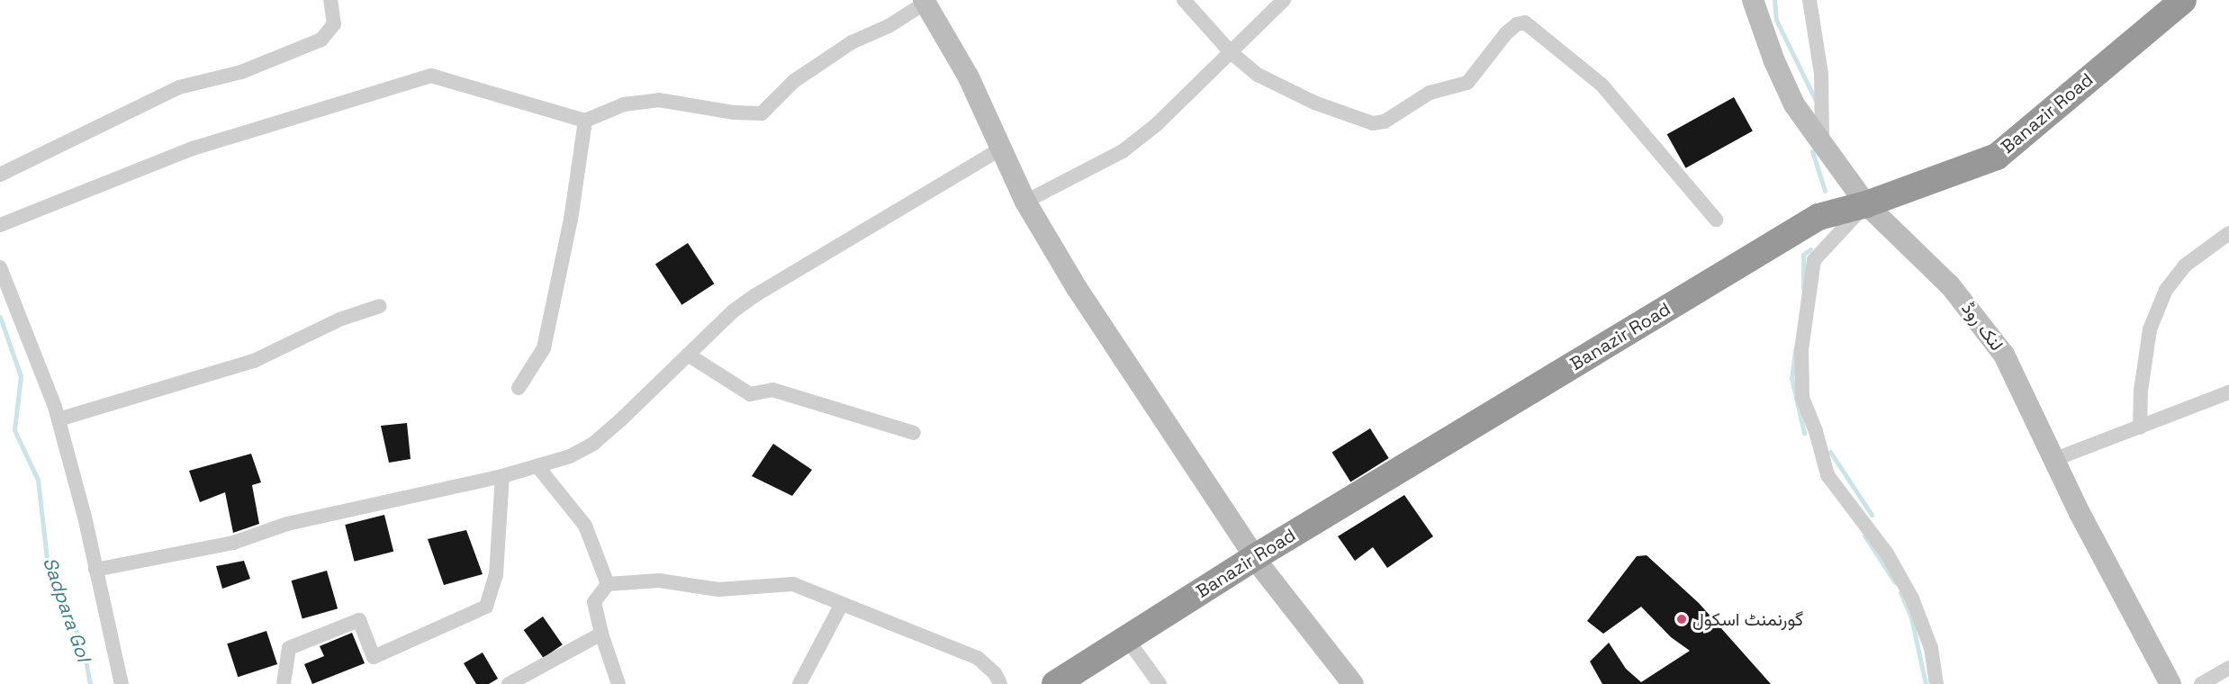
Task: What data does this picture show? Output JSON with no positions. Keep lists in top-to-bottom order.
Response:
{
  "streets": {
    "highway": ["Banazir Road"],
    "main road": ["لنک روڈ"]
  },
  "crossings": [
    ["Banazir Road", "لنک روڈ"]
  ],
  "water": ["Sadpara Gol"],
  "places": ["گورنمنٹ اسکول"]
}
